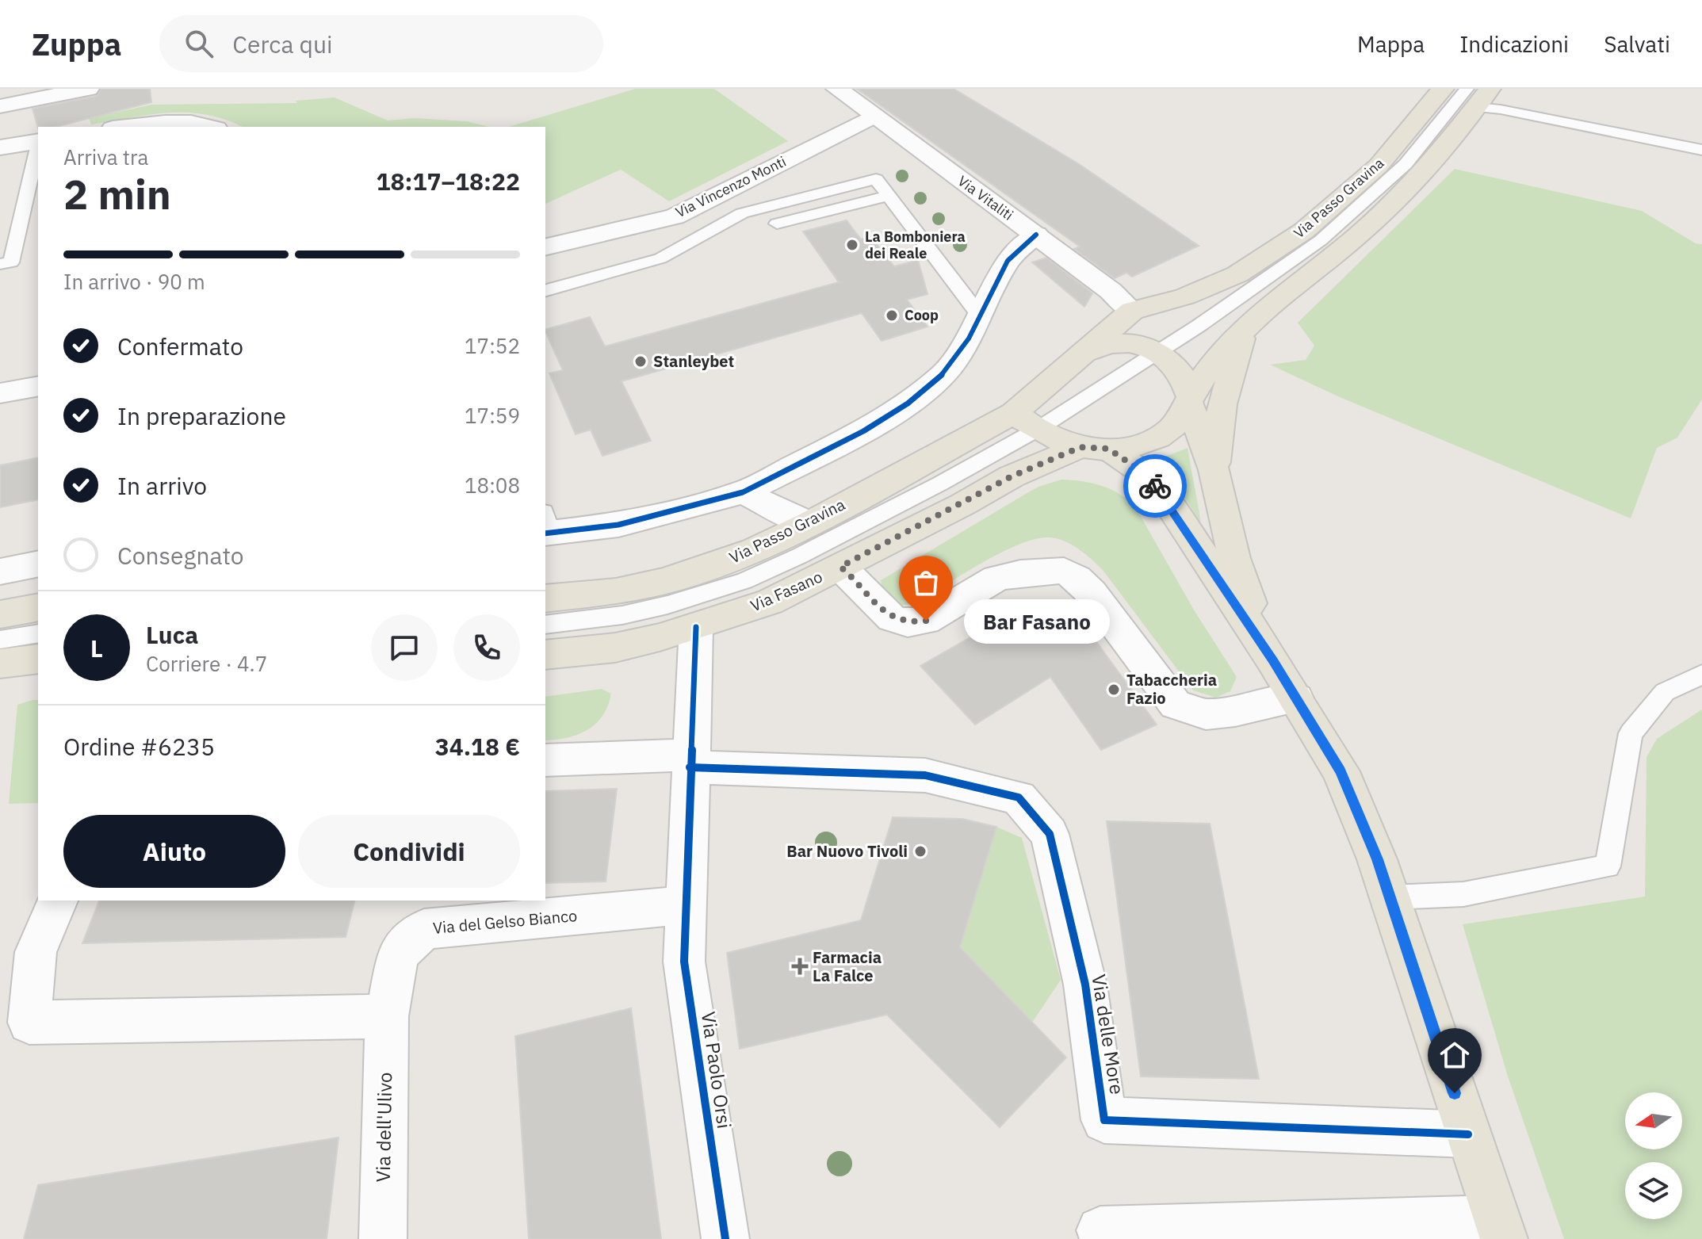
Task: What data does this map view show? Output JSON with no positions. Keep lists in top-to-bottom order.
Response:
{
  "streets": {
    "main road": ["Via Passo Gravina", "Via Fasano"],
    "street": [
      "Via Vincenzo Monti",
      "Via Vitaliti",
      "Via del Gelso Bianco",
      "Via delle More",
      "Via Paolo Orsi",
      "Via dell'Ulivo"
    ]
  },
  "crossings": [
    ["Via Vincenzo Monti", "Via Vitaliti"],
    ["Via Vitaliti", "Via Passo Gravina"],
    ["Via Fasano", "Via Paolo Orsi"],
    ["Via del Gelso Bianco", "Via Paolo Orsi"],
    ["Via del Gelso Bianco", "Via dell'Ulivo"],
    ["Via delle More", "Via Paolo Orsi"]
  ],
  "places": {
    "other": [
      "La Bomboniera dei Reale",
      "Coop",
      "Stanleybet",
      "Bar Fasano",
      "Tabaccheria Fazio",
      "Bar Nuovo Tivoli"
    ],
    "health": ["Farmacia La Falce"]
  },
  "north": "left",
  "page": {
    "header": "Zuppa",
    "search": "Cerca qui",
    "nav": ["Mappa", "Indicazioni", "Salvati"],
    "heading": ["2 min", "Arriva tra", "18:17–18:22"],
    "panel": [
      "Luca",
      "Corriere · 4.7",
      "Ordine #6235",
      "34.18 €"
    ],
    "bar": "In arrivo · 90 m",
    "list": [
      ["Confermato", "17:52"],
      ["In preparazione", "17:59"],
      ["In arrivo", "18:08"],
      "Consegnato"
    ],
    "bubble": "Bar Fasano",
    "round": "L",
    "buttons": ["Aiuto", "Condividi"]
  }
}
